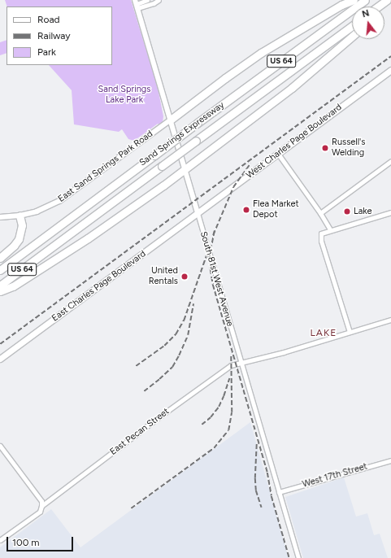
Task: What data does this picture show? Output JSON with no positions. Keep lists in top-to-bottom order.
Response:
{
  "streets": {
    "highway": ["US 64", "Sand Springs Expressway"],
    "main road": ["West Charles Page Boulevard", "East Charles Page Boulevard"],
    "street": [
      "East Sand Springs Park Road",
      "South 81st West Avenue",
      "East Pecan Street",
      "West 17th Street"
    ]
  },
  "crossings": [
    ["West Charles Page Boulevard", "South 81st West Avenue"],
    ["West Charles Page Boulevard", "East Charles Page Boulevard"],
    ["East Sand Springs Park Road", "South 81st West Avenue"],
    ["South 81st West Avenue", "East Charles Page Boulevard"],
    ["South 81st West Avenue", "East Pecan Street"],
    ["South 81st West Avenue", "West 17th Street"]
  ],
  "districts": ["LAKE"],
  "parks": ["Sand Springs Lake Park"],
  "places": [
    "Russell's Welding",
    "Flea Market Depot",
    "Lake",
    "United Rentals"
  ],
  "legend": ["Road", "Railway", "Park"],
  "scale_bar": "100 m",
  "north": "top"
}
